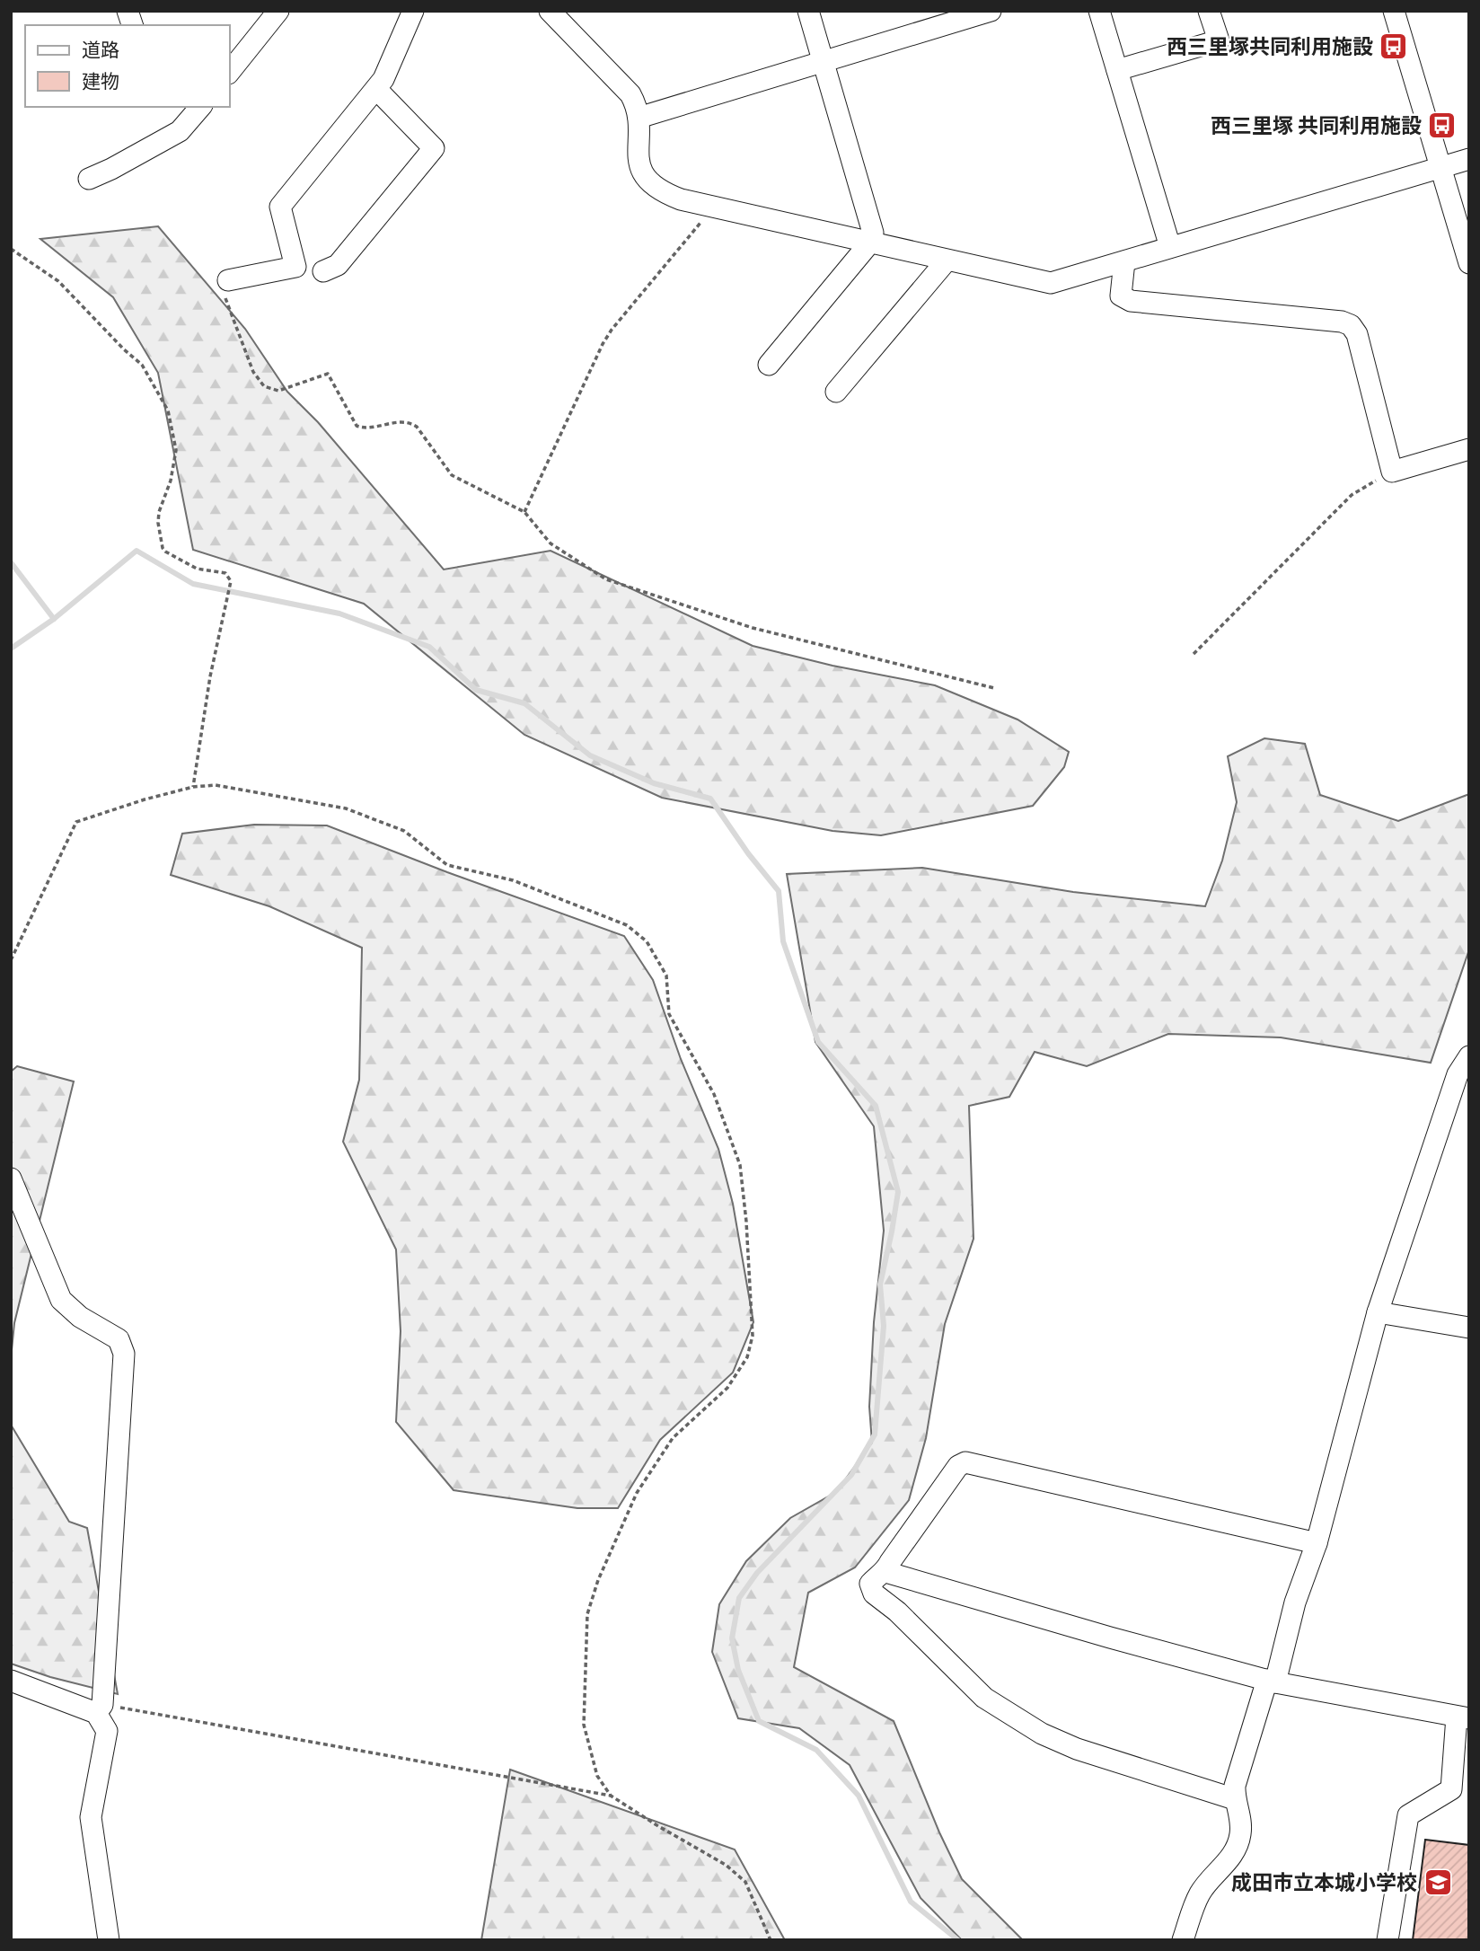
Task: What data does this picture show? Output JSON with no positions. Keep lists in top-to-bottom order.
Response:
{
  "places": {
    "bus stop": ["西三里塚共同利用施設", "西三里塚 共同利用施設"],
    "school or university": ["成田市立本城小学校"]
  },
  "legend": ["道路", "建物"]
}
